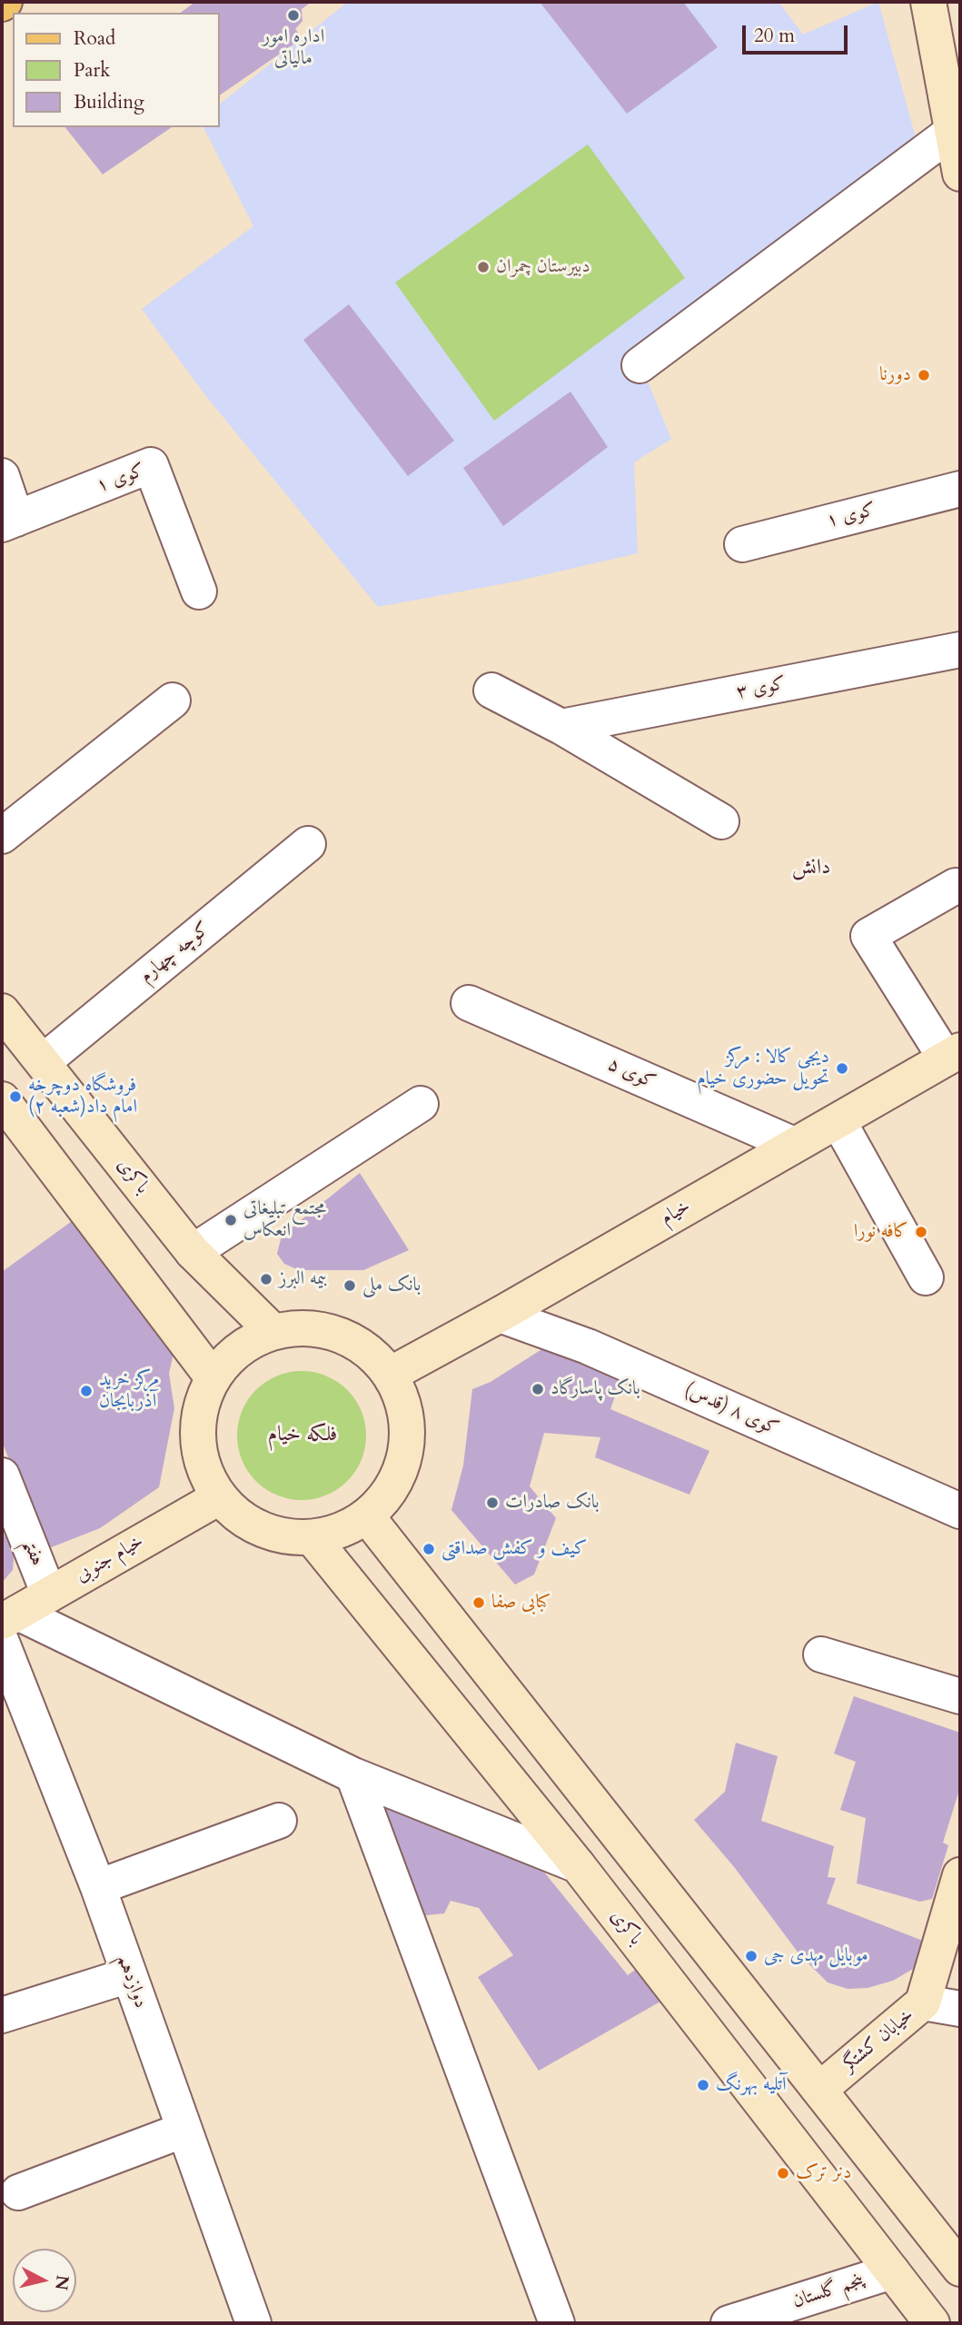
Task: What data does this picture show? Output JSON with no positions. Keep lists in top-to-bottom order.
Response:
{
  "streets": {
    "main road": [
      "باکری",
      "خیام",
      "خیام جنوبی",
      "خیابان کشتگر"
    ],
    "street": [
      "کوی ۱",
      "کوی ۳",
      "کوچه چهارم",
      "کوی ۵",
      "کوی ۸ (قدس)",
      "هفتم",
      "دوازدهم",
      "پنجم گلستان"
    ]
  },
  "crossings": [
    ["کوچه چهارم", "باکری"],
    ["کوی ۵", "خیام"],
    ["باکری", "خیام"],
    ["باکری", "خیام جنوبی"],
    ["باکری", "پنجم گلستان"],
    ["خیام", "کوی ۸ (قدس)"],
    ["خیام", "خیام جنوبی"],
    ["هفتم", "خیام جنوبی"]
  ],
  "districts": ["دانش", "فلکه خیام"],
  "places": [
    "اداره امور مالیاتی",
    "دبیرستان چمران",
    "دورنا",
    "دیجی کالا : مرکز تحویل حضوری خیام",
    "فروشگاه دوچرخه امام داد(شعبه ۲)",
    "مجتمع تبلیغاتی انعکاس",
    "کافه نورا",
    "بیمه البرز",
    "بانک ملی",
    "بانک پاسارگاد",
    "مرکز خرید آذربایجان",
    "بانک صادرات",
    "کیف و کفش صداقتی",
    "کبابی صفا",
    "موبایل مهدی جی",
    "آتلیه بهرنگ",
    "دنر ترک"
  ],
  "legend": ["Road", "Park", "Building"],
  "scale_bar": "20 m",
  "north": "right"
}
